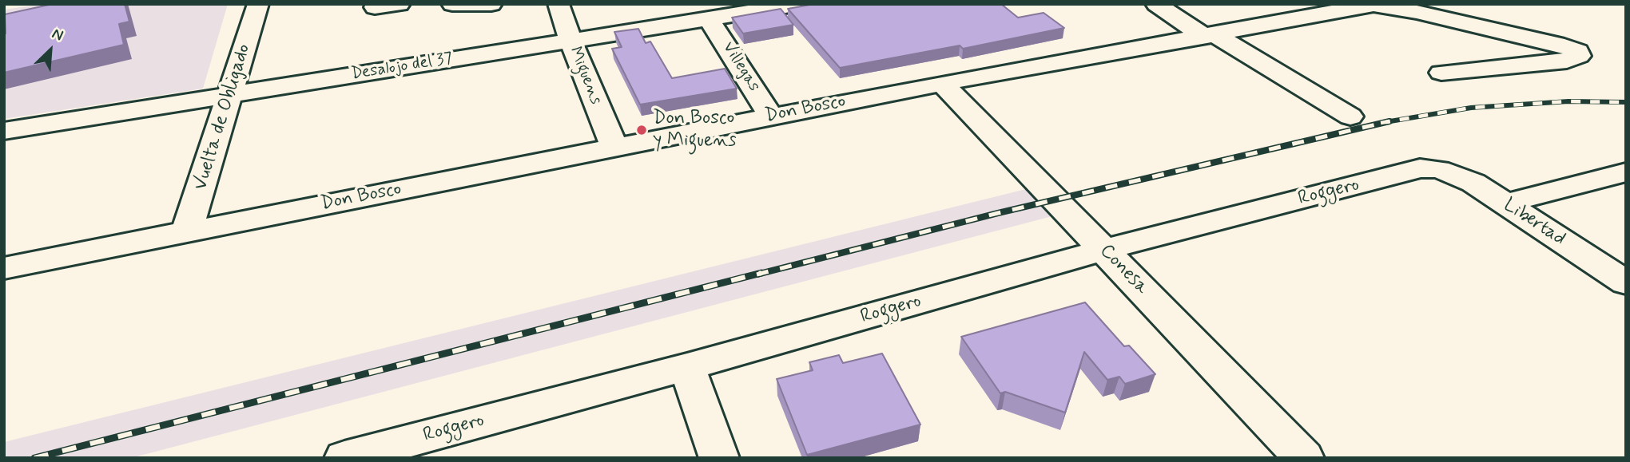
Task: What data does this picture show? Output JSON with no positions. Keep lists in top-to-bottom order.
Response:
{
  "streets": {
    "street": [
      "Desalojo del 37",
      "Villegas",
      "Miguens",
      "Don Bosco",
      "Vuelta de Obligado",
      "Roggero",
      "Libertad",
      "Conesa"
    ]
  },
  "crossings": [
    ["Desalojo del 37", "Villegas"],
    ["Desalojo del 37", "Miguens"],
    ["Desalojo del 37", "Vuelta de Obligado"],
    ["Villegas", "Don Bosco"],
    ["Miguens", "Don Bosco"],
    ["Don Bosco", "Vuelta de Obligado"],
    ["Don Bosco", "Conesa"],
    ["Roggero", "Libertad"],
    ["Roggero", "Conesa"]
  ],
  "places": ["Don Bosco y Miguens"],
  "north": "top right"
}
